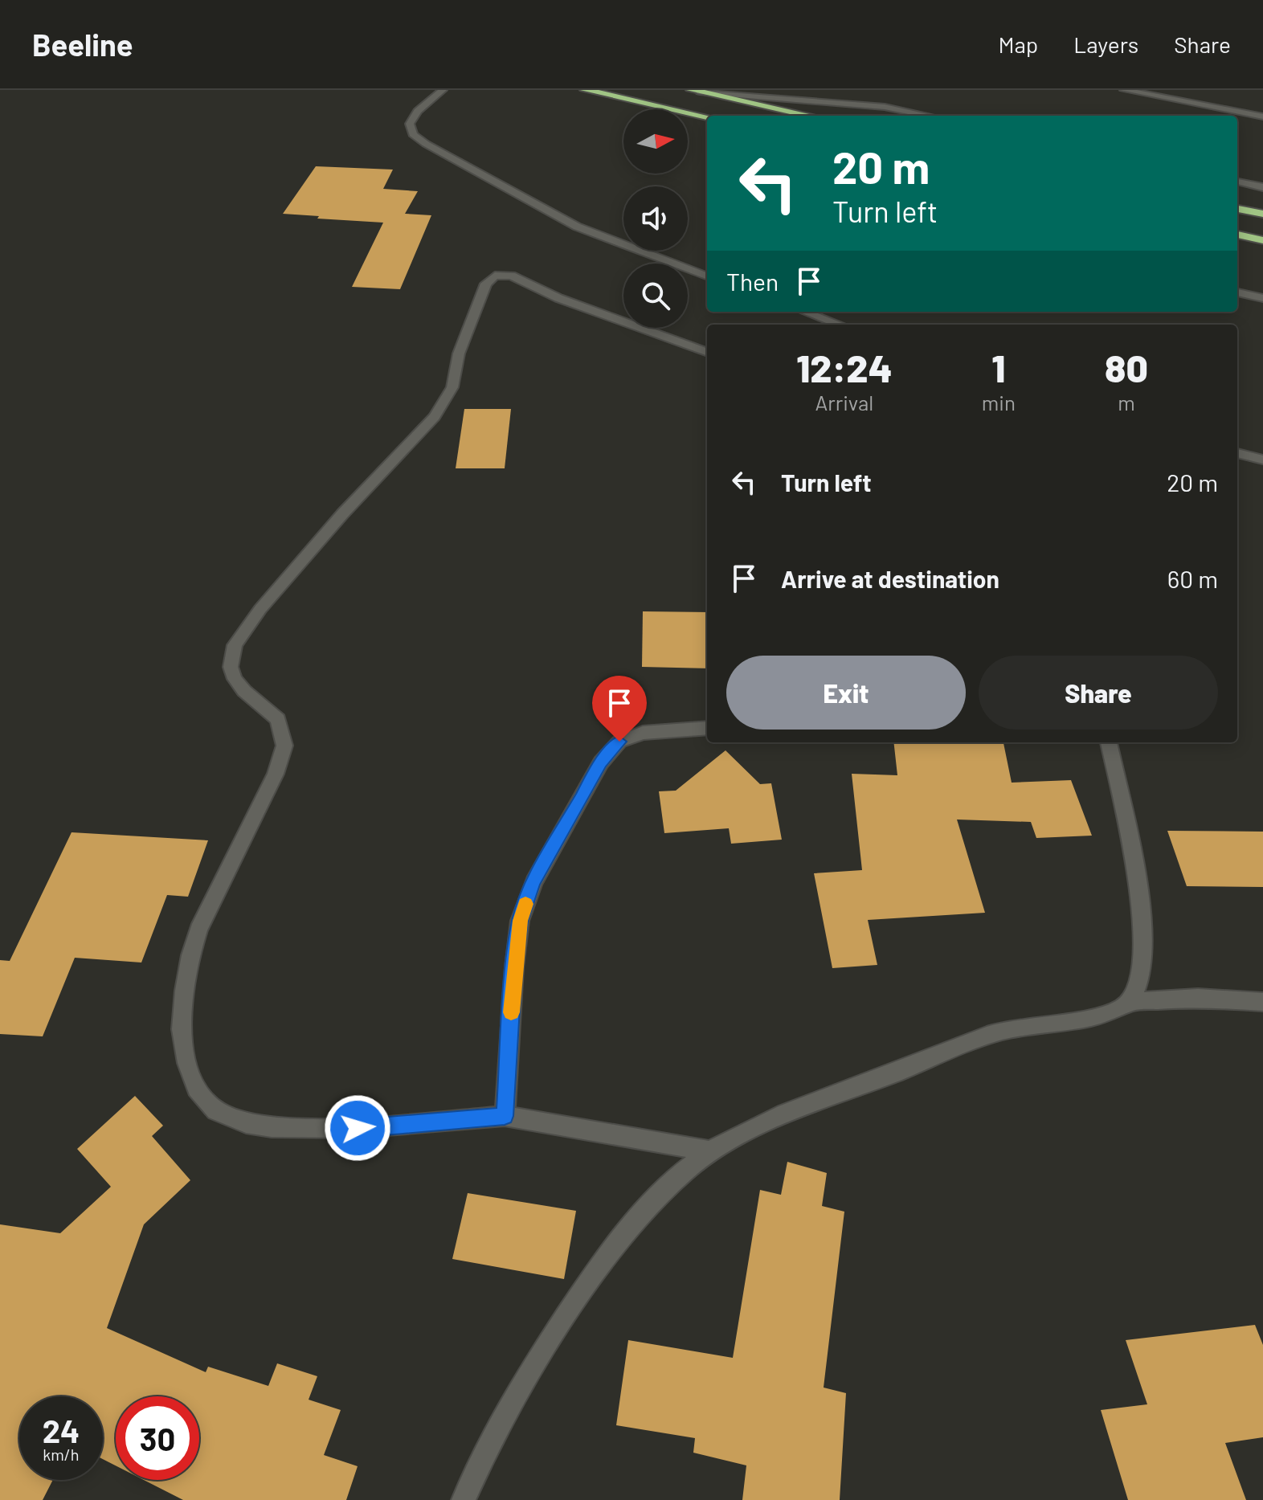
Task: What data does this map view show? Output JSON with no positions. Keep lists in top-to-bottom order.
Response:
{
  "north": "right",
  "page": {
    "header": "Beeline",
    "nav": ["Map", "Layers", "Share"],
    "turn": ["20 m", "Turn left"],
    "then": "Then",
    "eta": [
      "12:24",
      "Arrival",
      "1",
      "min",
      "80",
      "m"
    ],
    "list": [
      {
        "name": "Turn left",
        "value": "20 m"
      },
      {
        "name": "Arrive at destination",
        "value": "60 m"
      }
    ],
    "buttons": ["Exit", "Share"],
    "speed": "24 km/h",
    "limit": "30"
  }
}
